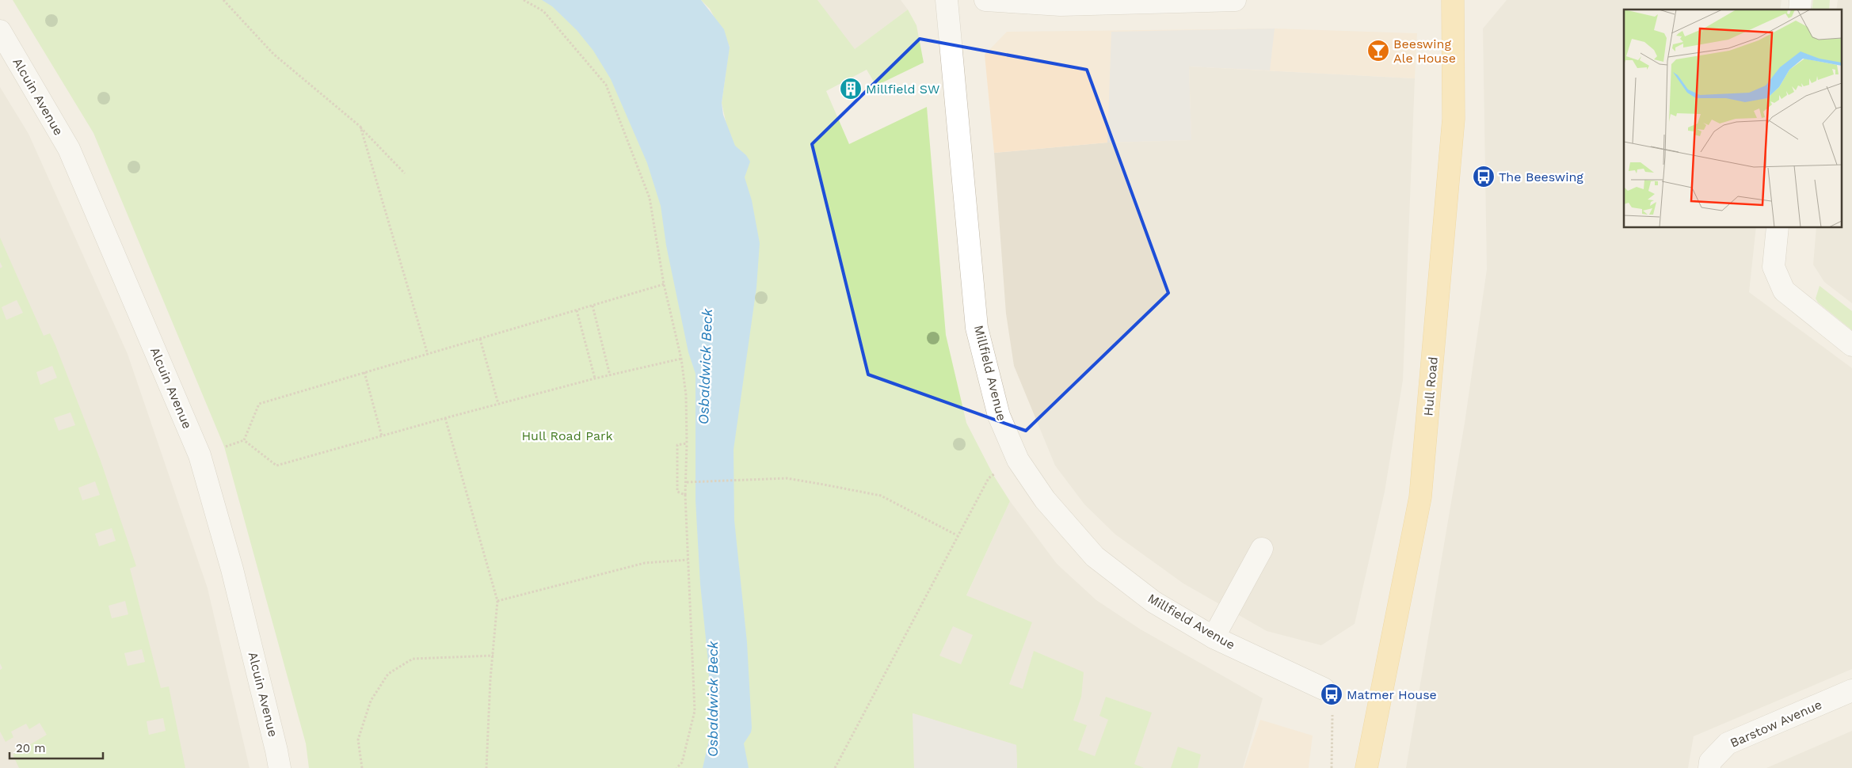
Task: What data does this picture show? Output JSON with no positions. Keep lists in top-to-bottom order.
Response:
{
  "streets": {
    "main road": ["Hull Road"],
    "street": ["Alcuin Avenue", "Millfield Avenue", "Barstow Avenue"]
  },
  "water": ["Osbaldwick Beck"],
  "parks": ["Hull Road Park"],
  "places": {
    "bar": ["Beeswing Ale House"],
    "building": ["Millfield SW"],
    "bus stop": ["The Beeswing", "Matmer House"]
  },
  "scale_bar": "20 m"
}
